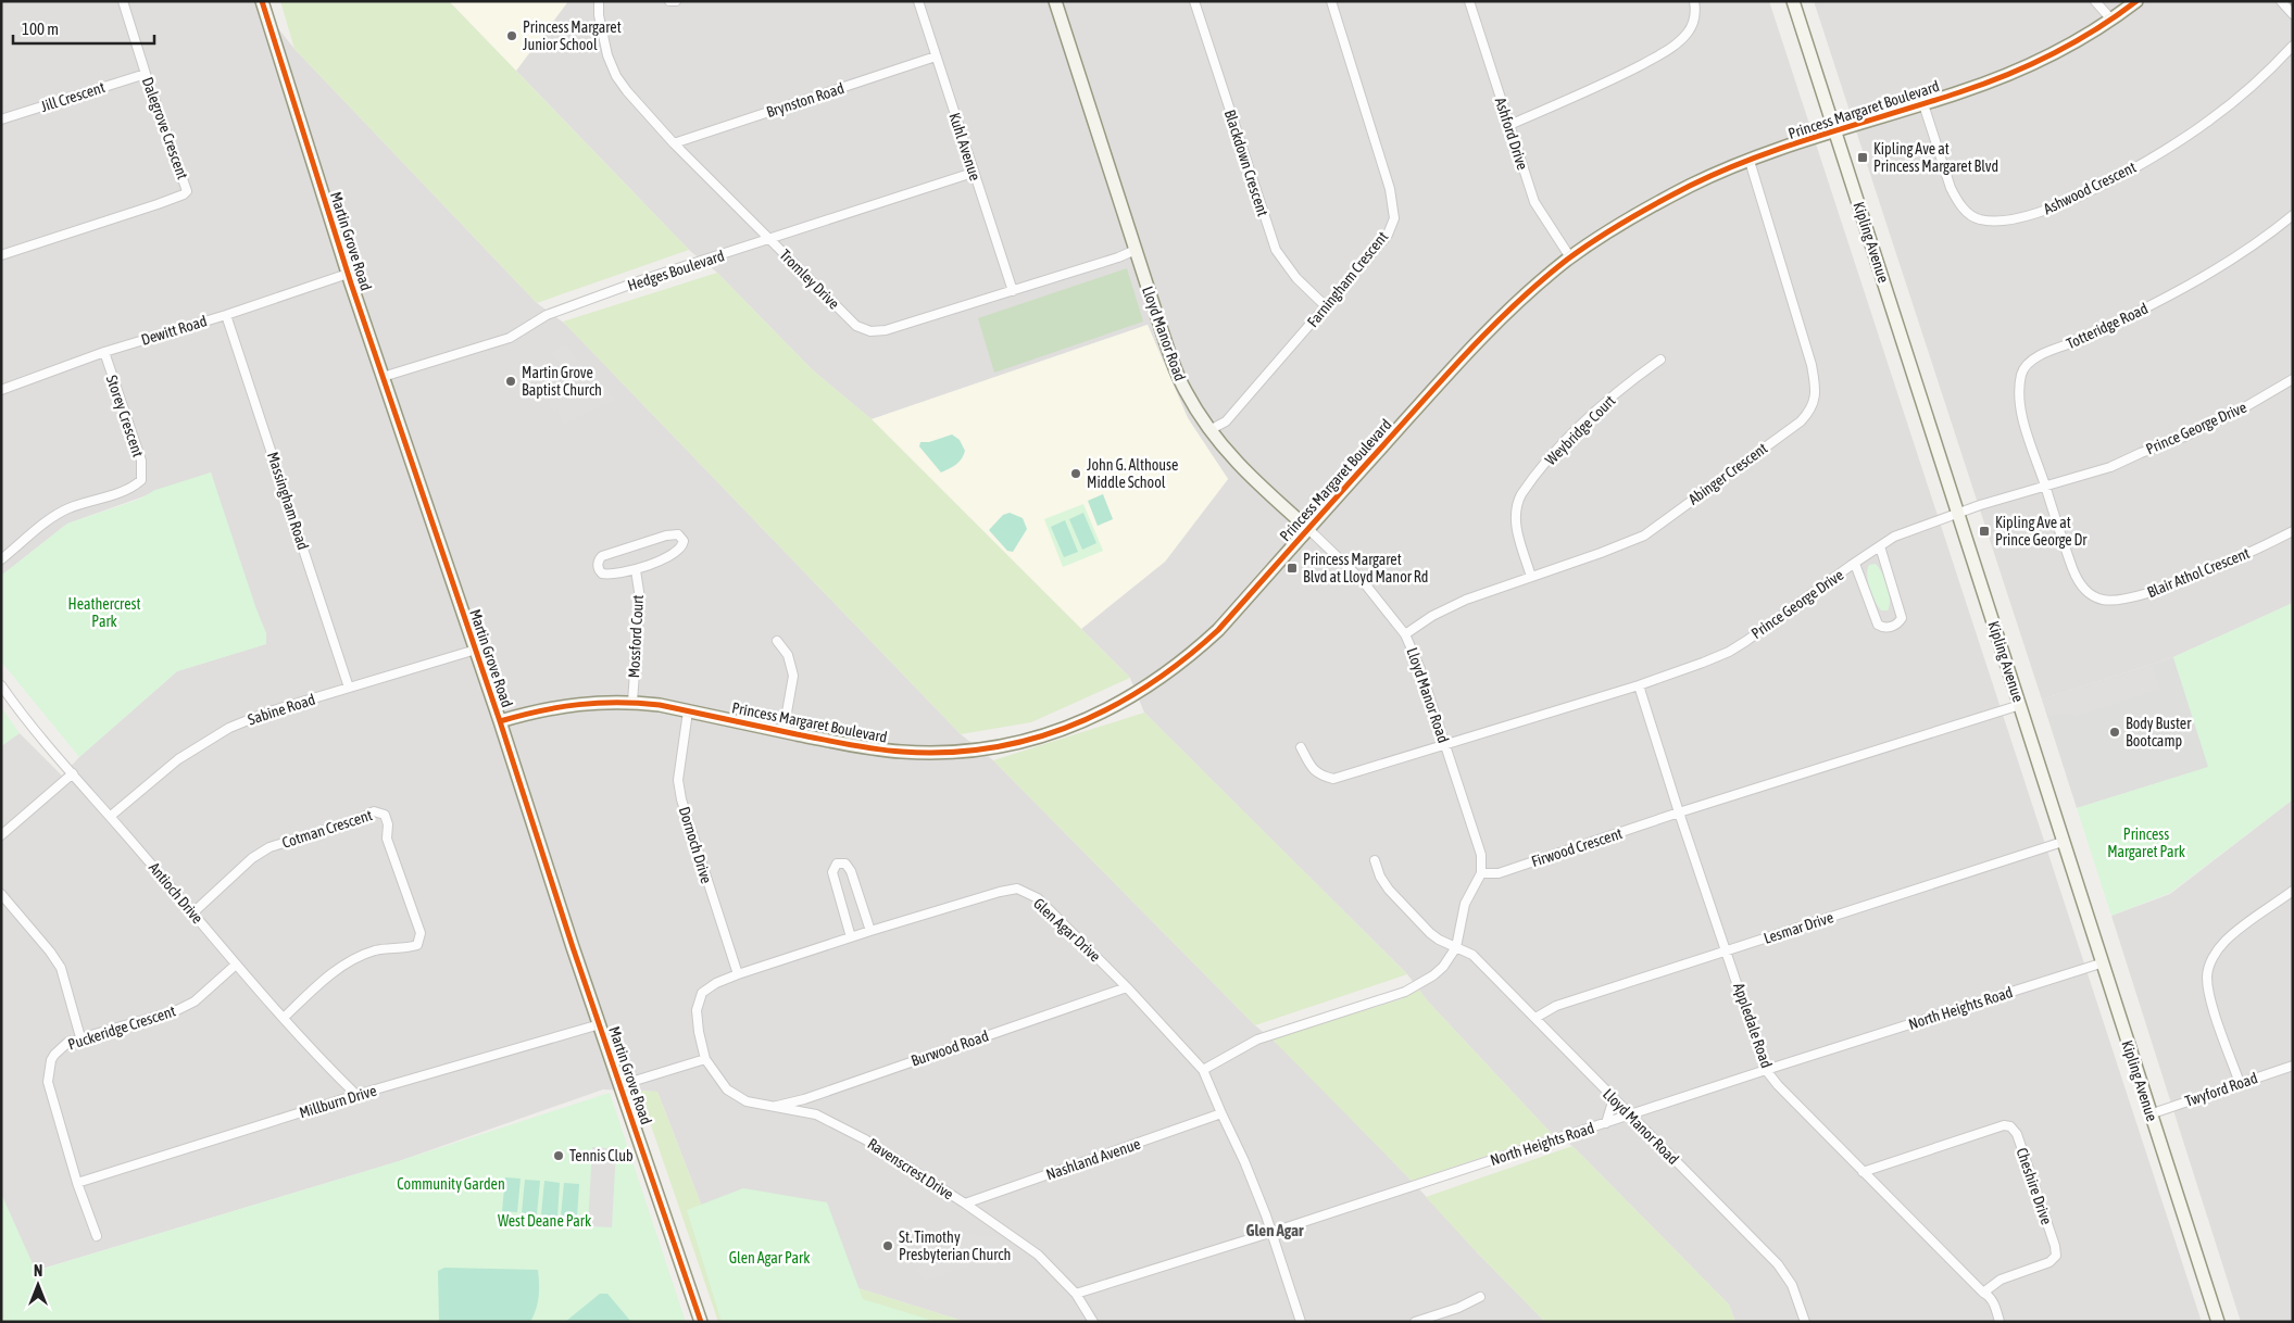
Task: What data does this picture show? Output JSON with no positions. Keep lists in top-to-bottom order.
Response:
{
  "streets": {
    "main road": [
      "Princess Margaret Boulevard",
      "Martin Grove Road",
      "Kipling Avenue",
      "Lloyd Manor Road"
    ],
    "street": [
      "Jill Crescent",
      "Brynston Road",
      "Dalegrove Crescent",
      "Ashford Drive",
      "Kuhl Avenue",
      "Blackdown Crescent",
      "Ashwood Crescent",
      "Hedges Boulevard",
      "Tromley Drive",
      "Farningham Crescent",
      "Totteridge Road",
      "Dewitt Road",
      "Storey Crescent",
      "Prince George Drive",
      "Weybridge Court",
      "Abinger Crescent",
      "Massingham Road",
      "Blair Athol Crescent",
      "Mossford Court",
      "Sabine Road",
      "Cotman Crescent",
      "Dornoch Drive",
      "Firwood Crescent",
      "Antioch Drive",
      "Lesmar Drive",
      "Glen Agar Drive",
      "North Heights Road",
      "Appledale Road",
      "Puckeridge Crescent",
      "Burwood Road",
      "Twyford Road",
      "Millburn Drive",
      "Nashland Avenue",
      "Ravenscrest Drive",
      "Cheshire Drive"
    ]
  },
  "crossings": [
    ["Jill Crescent", "Dalegrove Crescent"],
    ["Brynston Road", "Kuhl Avenue"],
    ["Brynston Road", "Tromley Drive"],
    ["Princess Margaret Boulevard", "Ashford Drive"],
    ["Princess Margaret Boulevard", "Ashwood Crescent"],
    ["Princess Margaret Boulevard", "Martin Grove Road"],
    ["Princess Margaret Boulevard", "Kipling Avenue"],
    ["Princess Margaret Boulevard", "Lloyd Manor Road"],
    ["Princess Margaret Boulevard", "Abinger Crescent"],
    ["Princess Margaret Boulevard", "Mossford Court"],
    ["Princess Margaret Boulevard", "Dornoch Drive"],
    ["Kuhl Avenue", "Hedges Boulevard"],
    ["Kuhl Avenue", "Tromley Drive"],
    ["Blackdown Crescent", "Farningham Crescent"],
    ["Martin Grove Road", "Hedges Boulevard"],
    ["Martin Grove Road", "Dewitt Road"],
    ["Martin Grove Road", "Sabine Road"],
    ["Martin Grove Road", "Millburn Drive"],
    ["Kipling Avenue", "Prince George Drive"],
    ["Kipling Avenue", "Firwood Crescent"],
    ["Kipling Avenue", "Lesmar Drive"],
    ["Kipling Avenue", "North Heights Road"],
    ["Kipling Avenue", "Twyford Road"],
    ["Hedges Boulevard", "Tromley Drive"],
    ["Tromley Drive", "Lloyd Manor Road"],
    ["Farningham Crescent", "Lloyd Manor Road"],
    ["Totteridge Road", "Prince George Drive"],
    ["Totteridge Road", "Blair Athol Crescent"],
    ["Dewitt Road", "Storey Crescent"],
    ["Dewitt Road", "Massingham Road"],
    ["Lloyd Manor Road", "Prince George Drive"],
    ["Lloyd Manor Road", "Abinger Crescent"],
    ["Lloyd Manor Road", "Firwood Crescent"],
    ["Lloyd Manor Road", "Lesmar Drive"],
    ["Lloyd Manor Road", "North Heights Road"],
    ["Prince George Drive", "Blair Athol Crescent"],
    ["Prince George Drive", "Appledale Road"],
    ["Weybridge Court", "Abinger Crescent"],
    ["Massingham Road", "Sabine Road"],
    ["Sabine Road", "Antioch Drive"],
    ["Cotman Crescent", "Antioch Drive"],
    ["Dornoch Drive", "Glen Agar Drive"],
    ["Firwood Crescent", "Appledale Road"],
    ["Antioch Drive", "Puckeridge Crescent"],
    ["Antioch Drive", "Millburn Drive"],
    ["Lesmar Drive", "Appledale Road"],
    ["Glen Agar Drive", "North Heights Road"],
    ["Glen Agar Drive", "Burwood Road"],
    ["Glen Agar Drive", "Nashland Avenue"],
    ["Glen Agar Drive", "Ravenscrest Drive"],
    ["North Heights Road", "Appledale Road"],
    ["North Heights Road", "Ravenscrest Drive"],
    ["Appledale Road", "Cheshire Drive"],
    ["Puckeridge Crescent", "Millburn Drive"],
    ["Burwood Road", "Ravenscrest Drive"],
    ["Nashland Avenue", "Ravenscrest Drive"]
  ],
  "districts": ["Glen Agar"],
  "parks": [
    "Heathercrest Park",
    "Princess Margaret Park",
    "Community Garden",
    "West Deane Park",
    "Glen Agar Park"
  ],
  "places": {
    "other": [
      "Princess Margaret Junior School",
      "Martin Grove Baptist Church",
      "John G. Althouse Middle School",
      "Body Buster Bootcamp",
      "Tennis Club",
      "St. Timothy Presbyterian Church"
    ],
    "transit": ["Kipling Ave at Princess Margaret Blvd", "Kipling Ave at Prince George Dr", "Princess Margaret Blvd at Lloyd Manor Rd"]
  },
  "scale_bar": "100 m",
  "north": "top"
}
